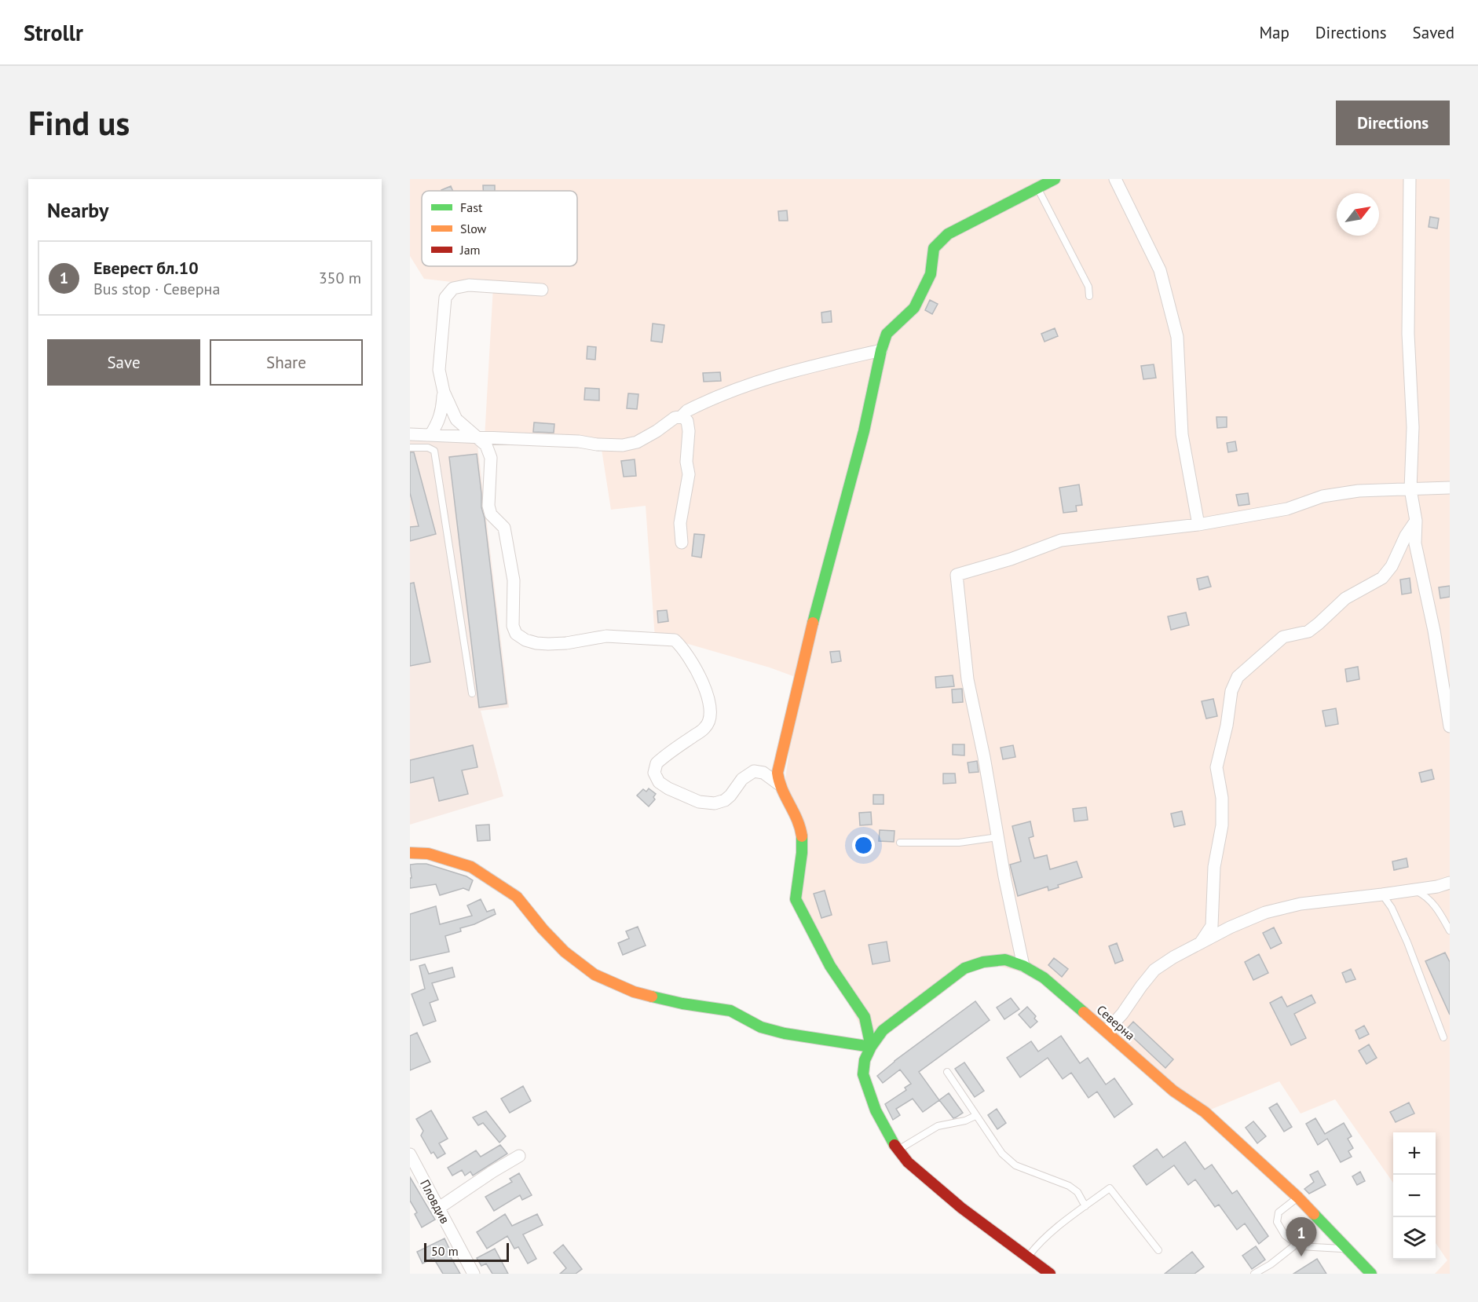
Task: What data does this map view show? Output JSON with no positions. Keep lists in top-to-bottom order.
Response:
{
  "streets": {
    "street": ["Северна", "Пловдив"]
  },
  "legend": ["Fast", "Slow", "Jam"],
  "scale_bar": "50 m",
  "north": "top right",
  "page": {
    "header": "Strollr",
    "nav": ["Map", "Directions", "Saved"],
    "buttons": [
      "Directions",
      ["Save", "Share"]
    ],
    "title": "Find us",
    "heading": "Nearby",
    "list": [
      {
        "mark": "1",
        "name": "Еверест бл.10",
        "note": "Bus stop · Северна",
        "value": "350 m"
      }
    ],
    "map_buttons": ["+", "−"],
    "pins": "1",
    "scale": "50 m"
  }
}
